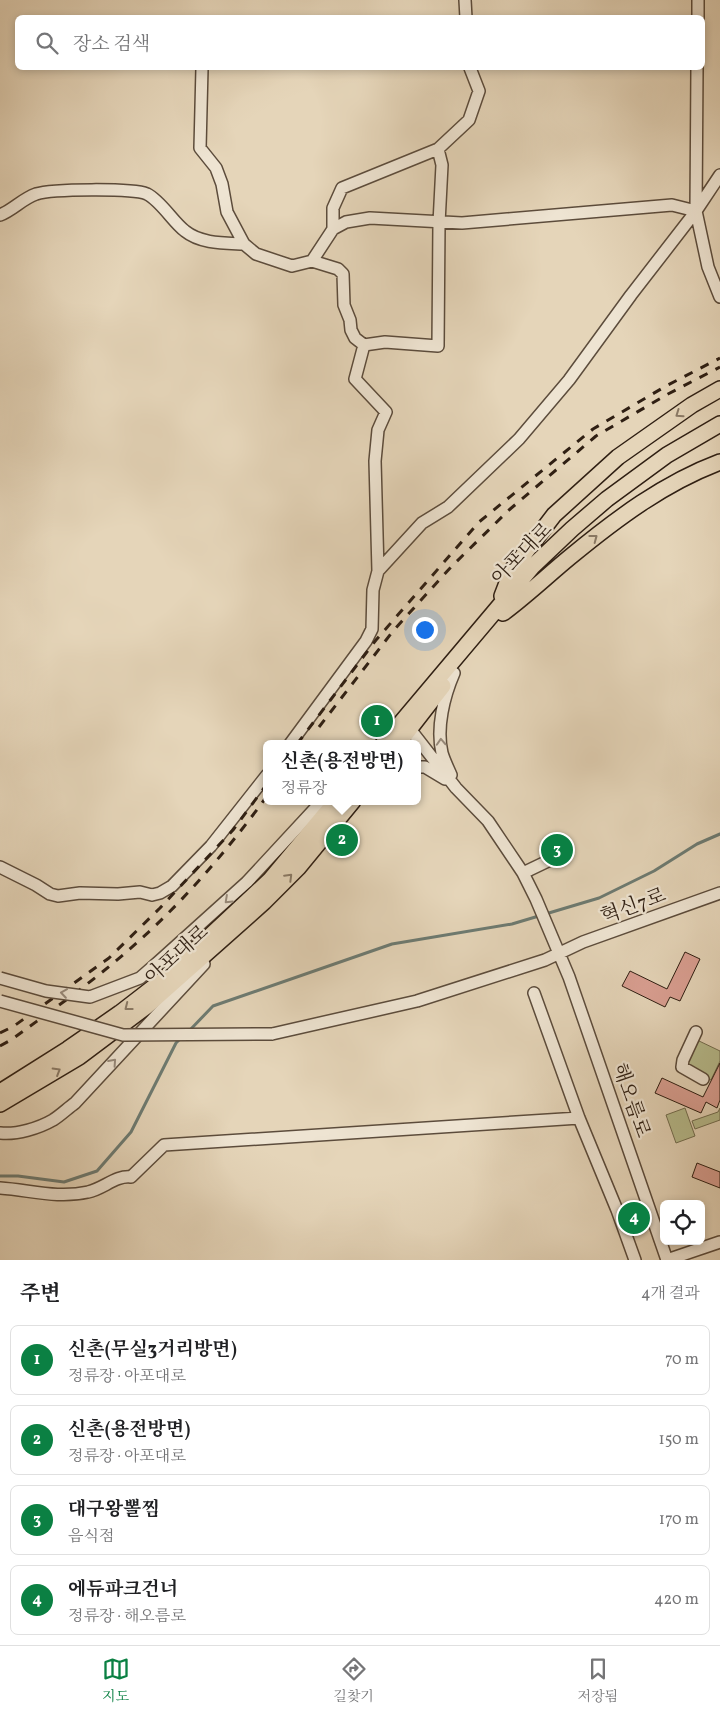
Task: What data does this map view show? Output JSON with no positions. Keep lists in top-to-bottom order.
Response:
{
  "streets": {
    "main road": ["아포대로"],
    "street": ["혁신7로", "해오름로"]
  },
  "crossings": [
    ["혁신7로", "해오름로"]
  ],
  "page": {
    "search": "장소 검색",
    "pins": [
      "1",
      "2",
      "3",
      "4"
    ],
    "popup": ["신촌(용전방면)", "정류장"],
    "heading": ["주변", "4개 결과"],
    "list": [
      {
        "mark": "1",
        "name": "신촌(무실3거리방면)",
        "note": "정류장 · 아포대로",
        "value": "70 m"
      },
      {
        "mark": "2",
        "name": "신촌(용전방면)",
        "note": "정류장 · 아포대로",
        "value": "150 m"
      },
      {
        "mark": "3",
        "name": "대구왕뽈찜",
        "note": "음식점",
        "value": "170 m"
      },
      {
        "mark": "4",
        "name": "에듀파크건너",
        "note": "정류장 · 해오름로",
        "value": "420 m"
      }
    ],
    "nav": ["지도", "길찾기", "저장됨"]
  }
}
